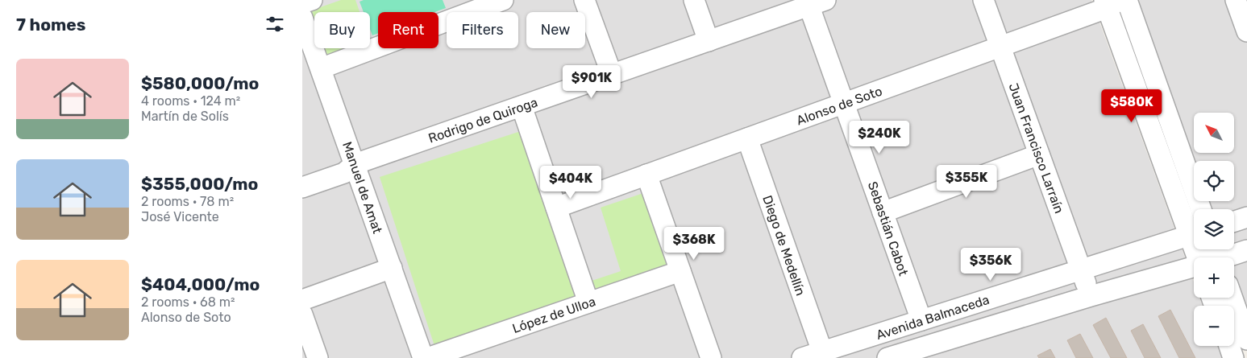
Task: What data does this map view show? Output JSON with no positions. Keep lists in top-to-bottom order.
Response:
{
  "streets": {
    "street": [
      "Alonso de Soto",
      "Rodrigo de Quiroga",
      "Juan Francisco Larraín",
      "Manuel de Amat",
      "Sebastián Cabot",
      "Diego de Medellín",
      "López de Ulloa",
      "Avenida Balmaceda"
    ]
  },
  "crossings": [
    ["Alonso de Soto", "Juan Francisco Larraín"],
    ["Alonso de Soto", "Sebastián Cabot"],
    ["Alonso de Soto", "Diego de Medellín"],
    ["Rodrigo de Quiroga", "Manuel de Amat"],
    ["Rodrigo de Quiroga", "Sebastián Cabot"],
    ["Juan Francisco Larraín", "Avenida Balmaceda"],
    ["Sebastián Cabot", "Avenida Balmaceda"],
    ["Diego de Medellín", "Avenida Balmaceda"]
  ],
  "north": "top left",
  "page": {
    "heading": "7 homes",
    "chip": [
      "Buy",
      "Rent",
      "Filters",
      "New"
    ],
    "list": [
      {
        "name": "$580,000/mo",
        "note": "4 rooms · 124 m² · Martín de Solís"
      },
      {
        "name": "$355,000/mo",
        "note": "2 rooms · 78 m² · José Vicente"
      },
      {
        "name": "$404,000/mo",
        "note": "2 rooms · 68 m² · Alonso de Soto"
      }
    ],
    "price": [
      "$901K",
      "$580K",
      "$240K",
      "$355K",
      "$404K",
      "$368K",
      "$356K"
    ],
    "map_buttons": ["+", "−"]
  }
}
